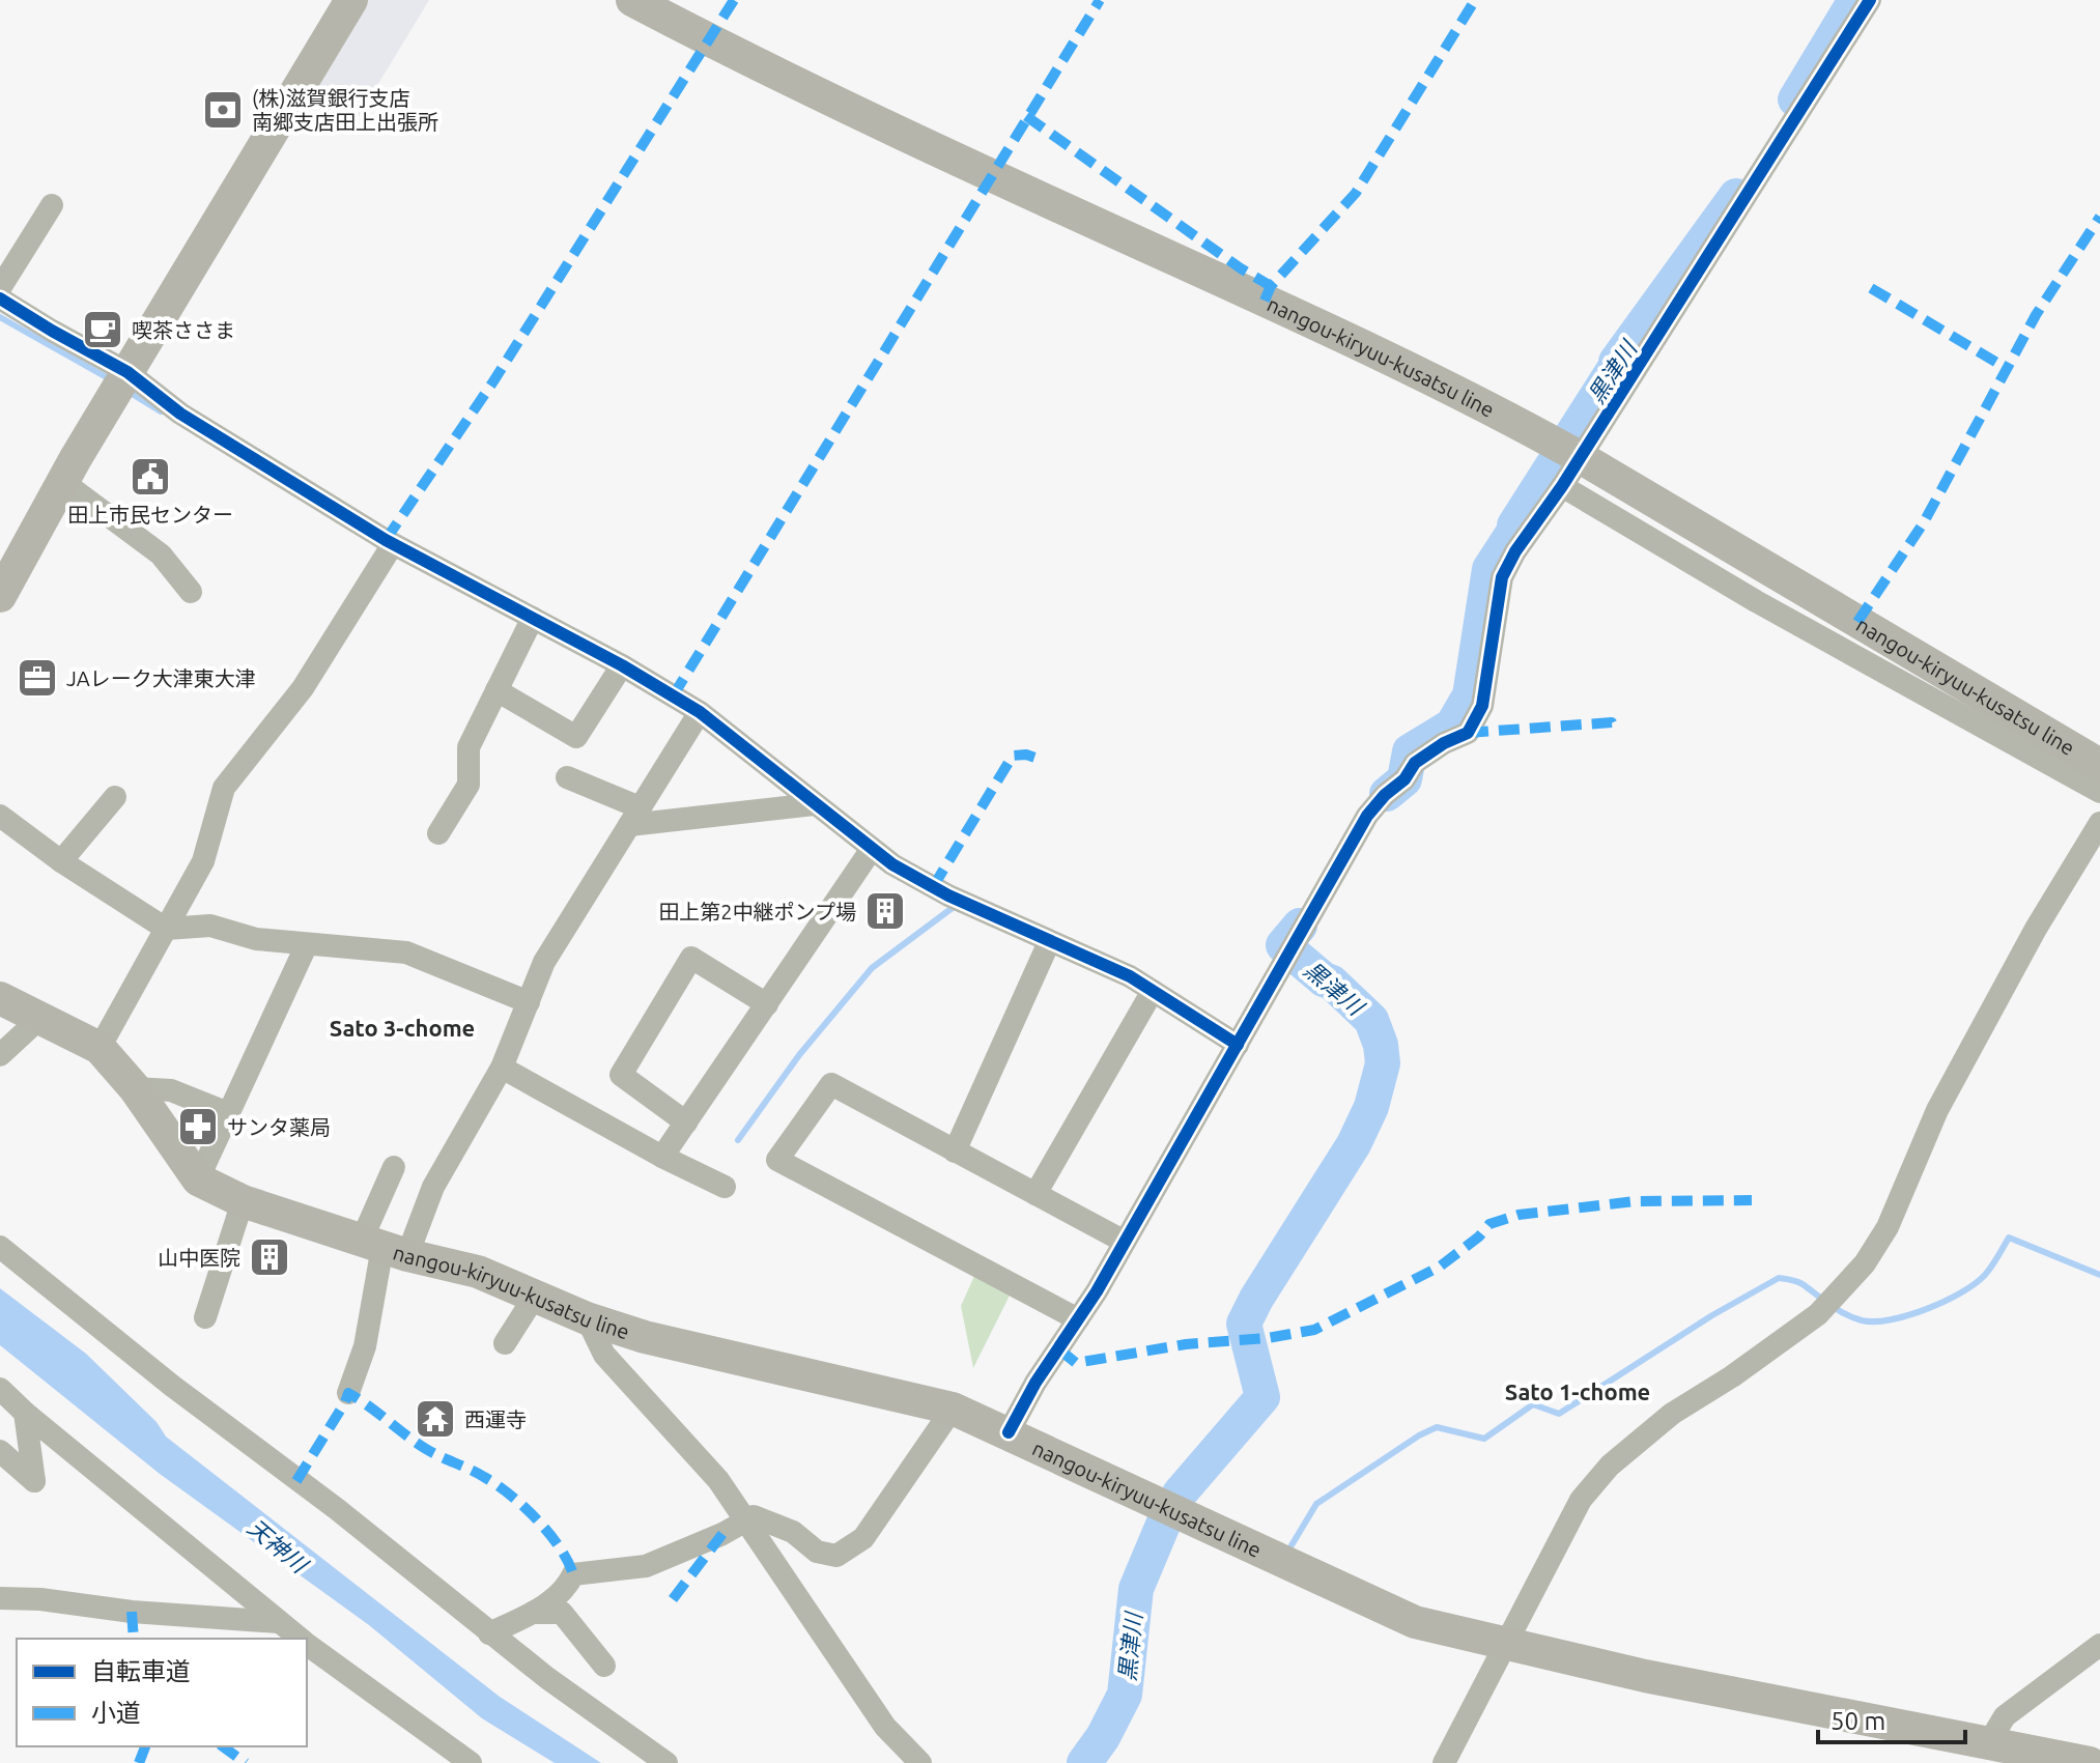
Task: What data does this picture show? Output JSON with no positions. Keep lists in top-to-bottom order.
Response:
{
  "streets": {
    "main road": ["nangou-kiryuu-kusatsu line"]
  },
  "districts": ["Sato 3-chome", "Sato 1-chome"],
  "water": ["黒津川", "天神川"],
  "places": {
    "bank": ["(株)滋賀銀行支店 南郷支店田上出張所"],
    "cafe": ["喫茶ささま"],
    "public building": ["田上市民センター"],
    "office": ["JAレーク大津東大津"],
    "building": ["田上第2中継ポンプ場", "山中医院"],
    "pharmacy": ["サンタ薬局"],
    "temple": ["西運寺"]
  },
  "legend": ["自転車道", "小道"],
  "scale_bar": "50 m"
}
